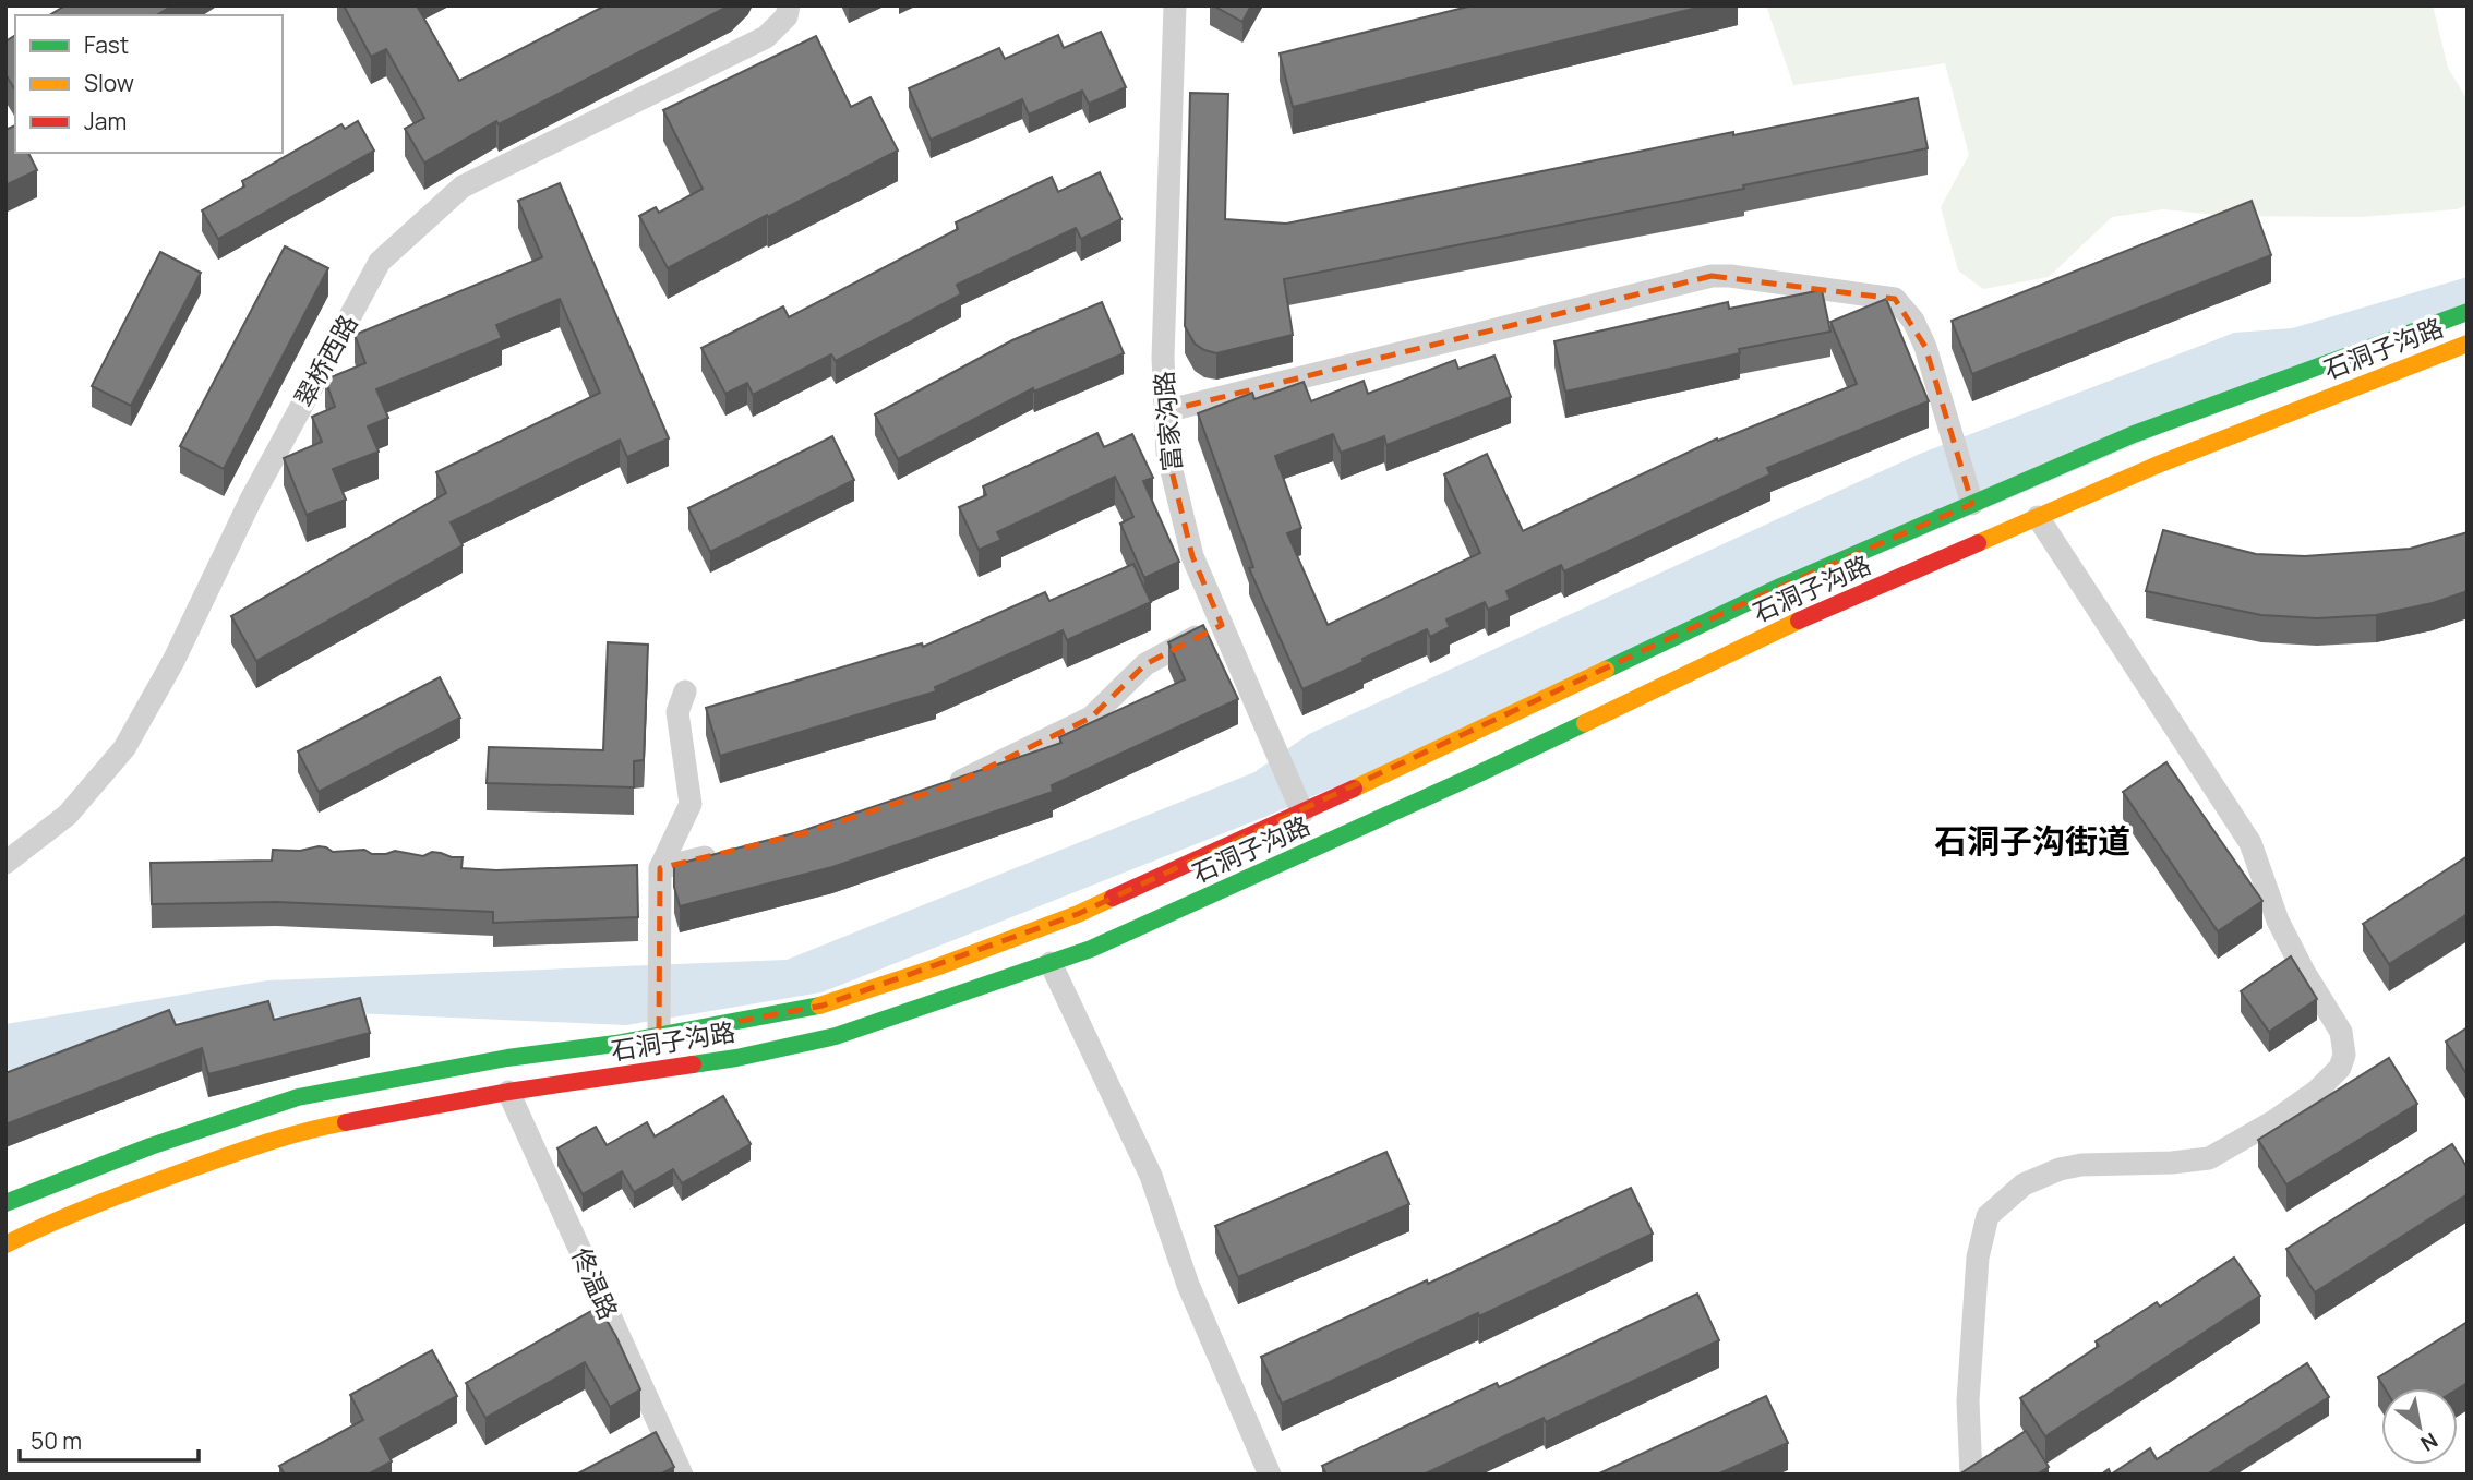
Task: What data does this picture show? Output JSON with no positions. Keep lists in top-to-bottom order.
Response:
{
  "streets": {
    "main road": ["石洞子沟路"],
    "street": ["翠桥西路", "富家沟路", "佟温路"]
  },
  "crossings": [
    ["石洞子沟路", "富家沟路"],
    ["石洞子沟路", "佟温路"]
  ],
  "districts": ["石洞子沟街道"],
  "legend": ["Fast", "Slow", "Jam"],
  "scale_bar": "50 m",
  "north": "bottom right"
}
